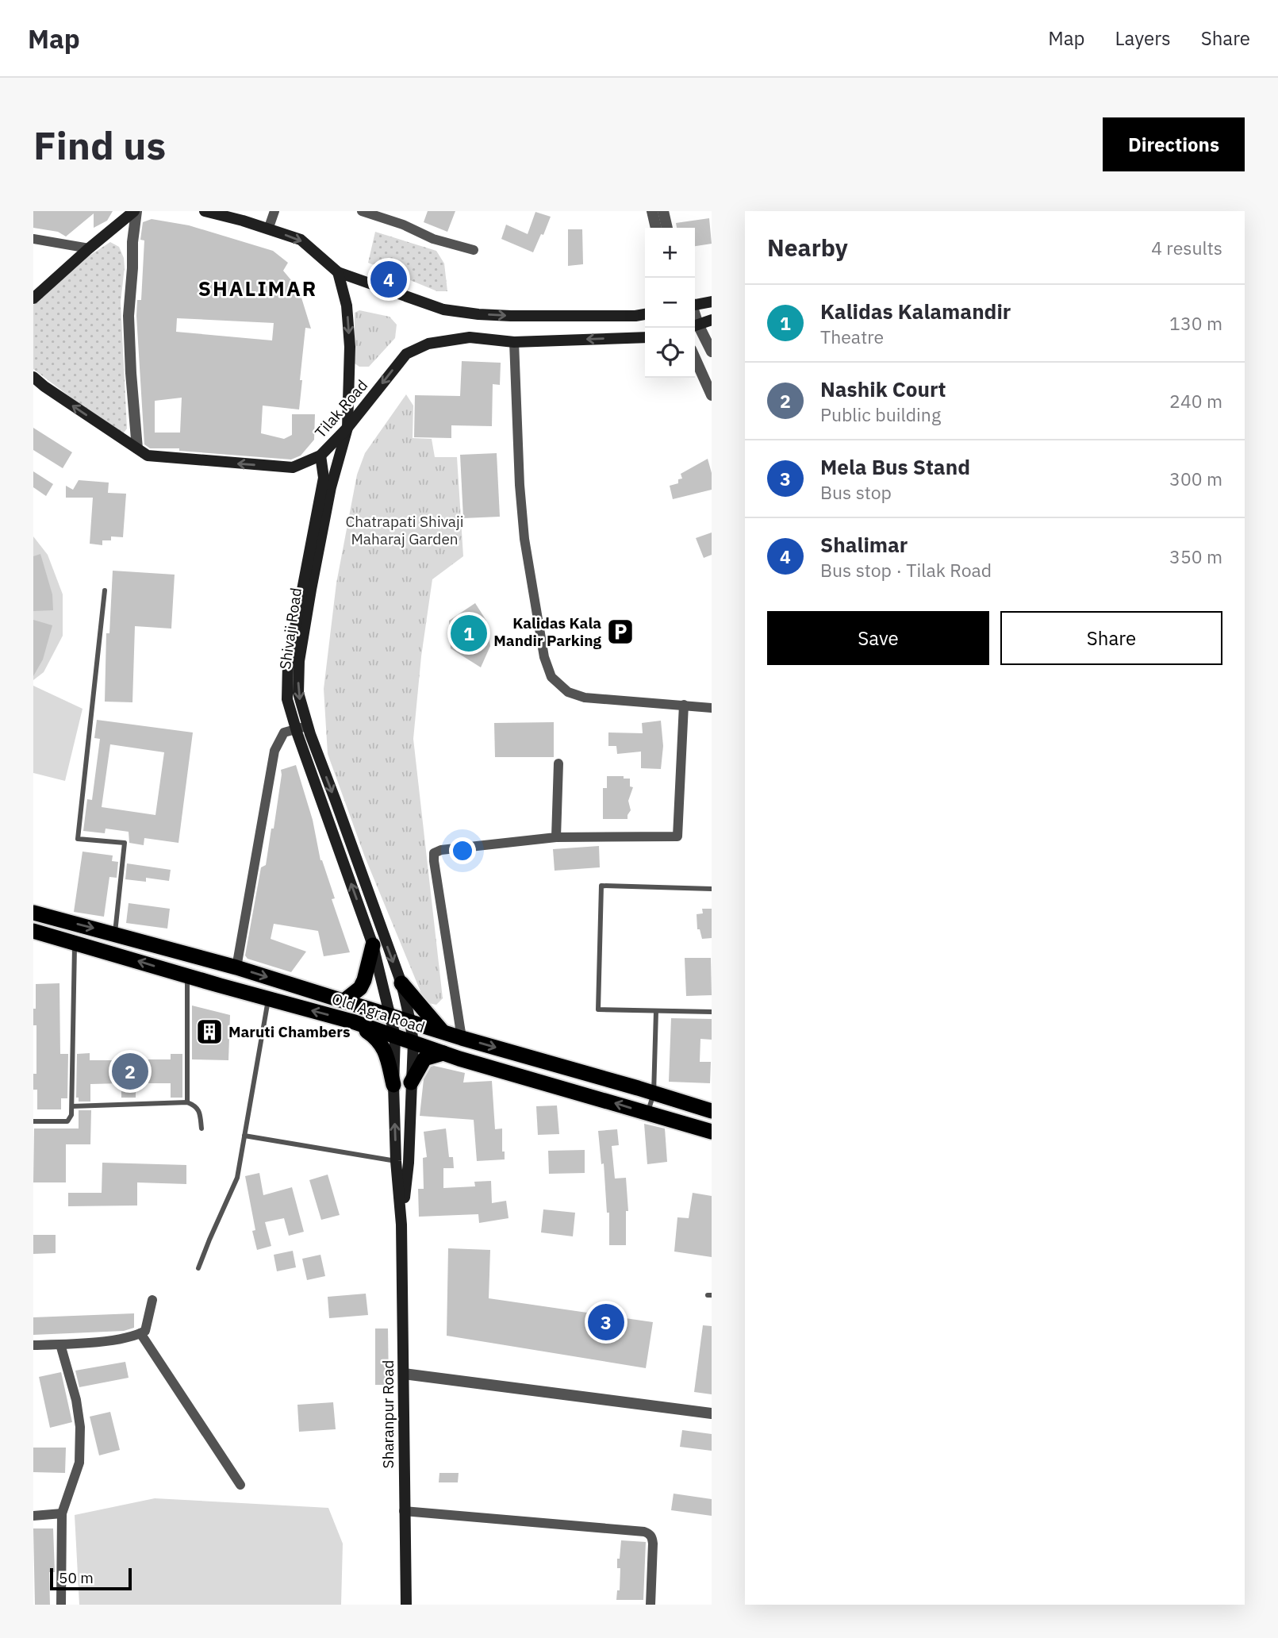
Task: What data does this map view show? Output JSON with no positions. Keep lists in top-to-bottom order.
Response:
{
  "streets": {
    "highway": ["Old Agra Road"],
    "main road": ["Tilak Road", "Shivaji Road", "Sharanpur Road"]
  },
  "crossings": [
    ["Tilak Road", "Shivaji Road"],
    ["Shivaji Road", "Old Agra Road"],
    ["Shivaji Road", "Sharanpur Road"],
    ["Old Agra Road", "Sharanpur Road"]
  ],
  "districts": ["SHALIMAR"],
  "parks": ["Chatrapati Shivaji Maharaj Garden"],
  "places": {
    "parking": ["Kalidas Kala Mandir Parking"],
    "building": ["Maruti Chambers"]
  },
  "scale_bar": "50 m",
  "page": {
    "header": "Map",
    "nav": ["Map", "Layers", "Share"],
    "buttons": [
      "Directions",
      ["Save", "Share"]
    ],
    "title": "Find us",
    "heading": ["Nearby", "4 results"],
    "map_buttons": ["+", "−"],
    "pins": [
      "4",
      "1",
      "2",
      "3"
    ],
    "list": [
      {
        "mark": "1",
        "name": "Kalidas Kalamandir",
        "note": "Theatre",
        "value": "130 m"
      },
      {
        "mark": "2",
        "name": "Nashik Court",
        "note": "Public building",
        "value": "240 m"
      },
      {
        "mark": "3",
        "name": "Mela Bus Stand",
        "note": "Bus stop",
        "value": "300 m"
      },
      {
        "mark": "4",
        "name": "Shalimar",
        "note": "Bus stop · Tilak Road",
        "value": "350 m"
      }
    ],
    "scale": "50 m"
  }
}
